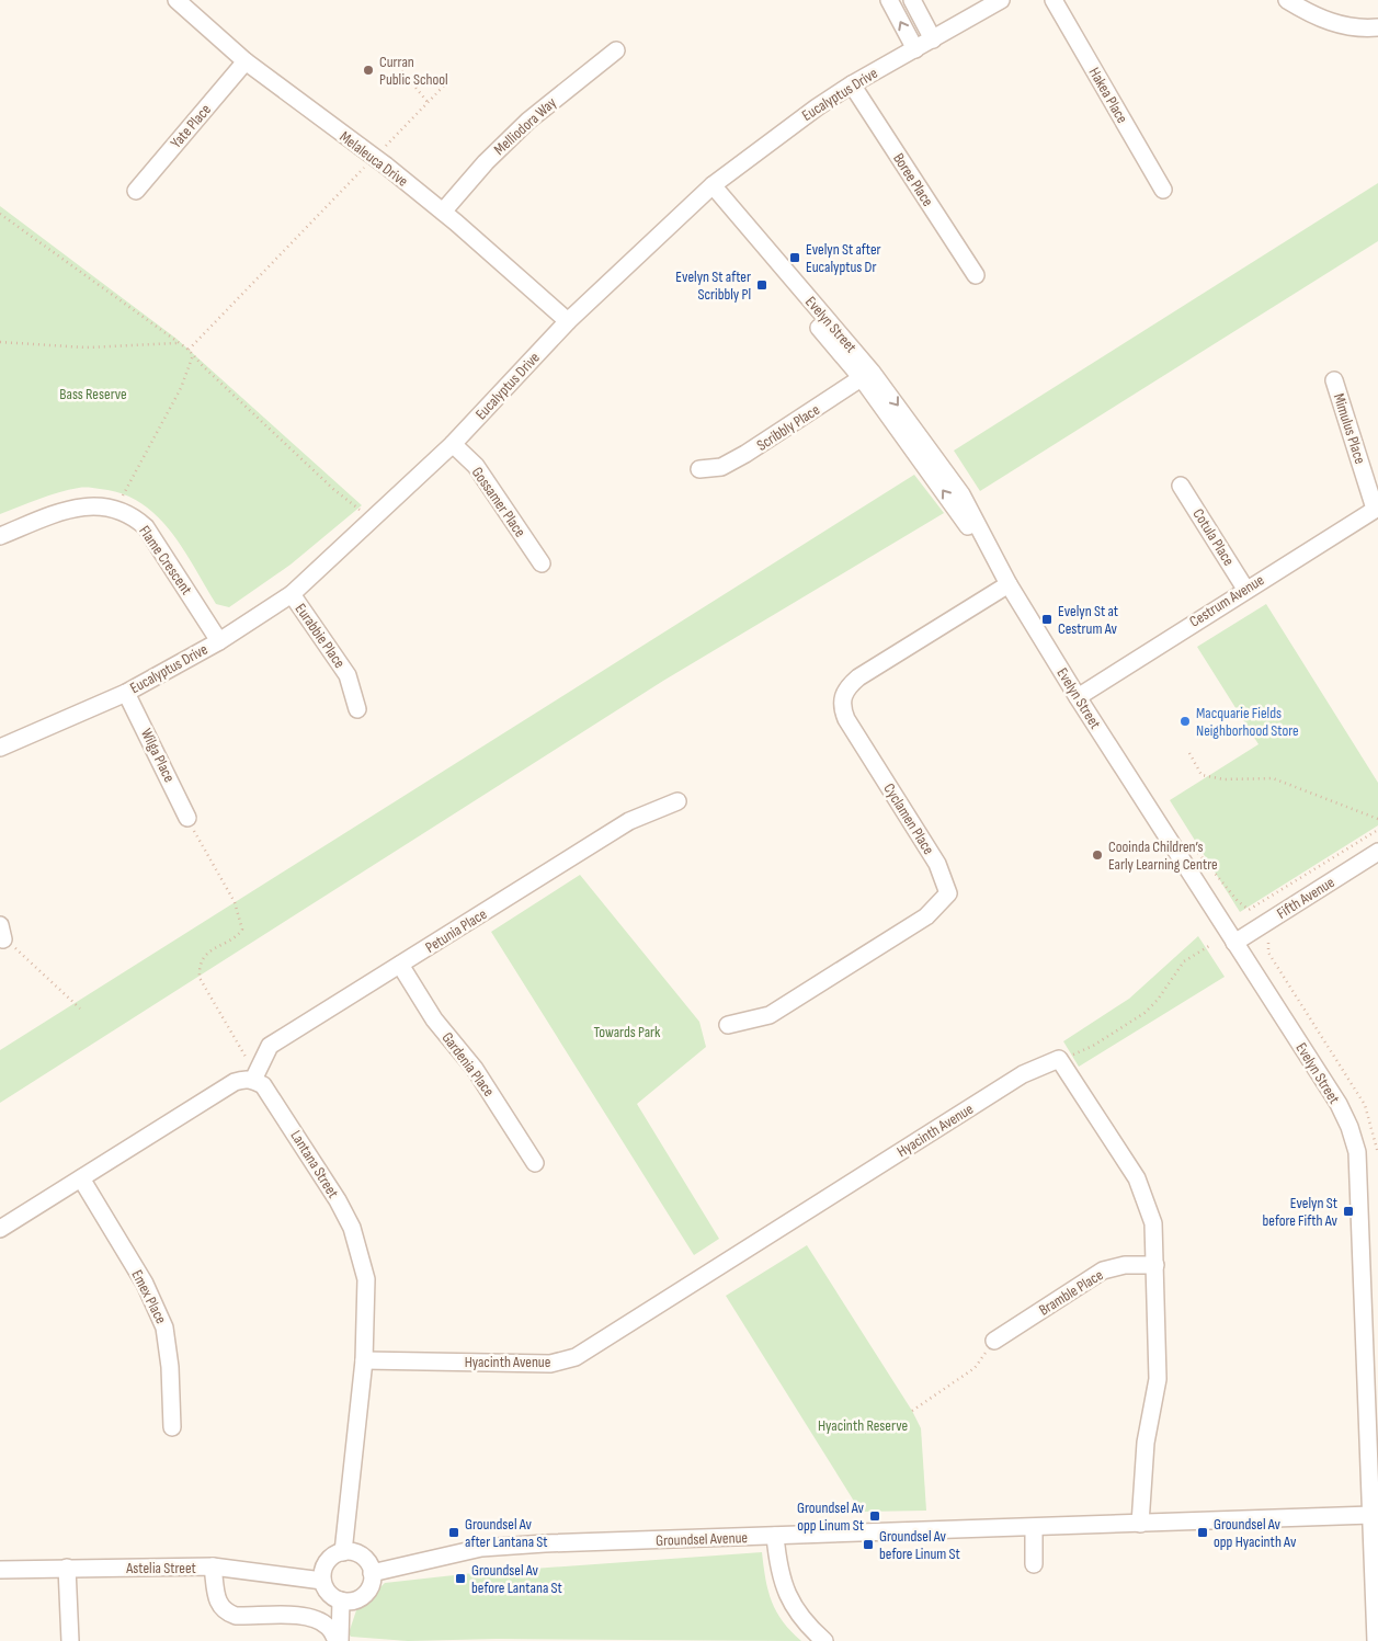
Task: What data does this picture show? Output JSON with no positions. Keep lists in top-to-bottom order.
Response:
{
  "streets": {
    "street": [
      "Eucalyptus Drive",
      "Hakea Place",
      "Yate Place",
      "Melliodora Way",
      "Melaleuca Drive",
      "Boree Place",
      "Evelyn Street",
      "Scribbly Place",
      "Mimulus Place",
      "Gossamer Place",
      "Cotula Place",
      "Flame Crescent",
      "Cestrum Avenue",
      "Eurabbie Place",
      "Wilga Place",
      "Cyclamen Place",
      "Fifth Avenue",
      "Petunia Place",
      "Gardenia Place",
      "Hyacinth Avenue",
      "Lantana Street",
      "Bramble Place",
      "Emex Place",
      "Groundsel Avenue",
      "Astelia Street"
    ]
  },
  "crossings": [
    ["Eucalyptus Drive", "Melaleuca Drive"],
    ["Eucalyptus Drive", "Boree Place"],
    ["Eucalyptus Drive", "Evelyn Street"],
    ["Eucalyptus Drive", "Gossamer Place"],
    ["Eucalyptus Drive", "Flame Crescent"],
    ["Eucalyptus Drive", "Eurabbie Place"],
    ["Eucalyptus Drive", "Wilga Place"],
    ["Yate Place", "Melaleuca Drive"],
    ["Melliodora Way", "Melaleuca Drive"],
    ["Evelyn Street", "Scribbly Place"],
    ["Evelyn Street", "Cestrum Avenue"],
    ["Evelyn Street", "Cyclamen Place"],
    ["Evelyn Street", "Fifth Avenue"],
    ["Evelyn Street", "Groundsel Avenue"],
    ["Mimulus Place", "Cestrum Avenue"],
    ["Cotula Place", "Cestrum Avenue"],
    ["Petunia Place", "Gardenia Place"],
    ["Petunia Place", "Lantana Street"],
    ["Hyacinth Avenue", "Lantana Street"],
    ["Lantana Street", "Groundsel Avenue"],
    ["Lantana Street", "Astelia Street"],
    ["Groundsel Avenue", "Astelia Street"]
  ],
  "parks": ["Bass Reserve", "Towards Park", "Hyacinth Reserve"],
  "places": {
    "other": ["Curran Public School", "Macquarie Fields Neighborhood Store", "Cooinda Children’s Early Learning Centre"],
    "transit": [
      "Evelyn St after Eucalyptus Dr",
      "Evelyn St after Scribbly Pl",
      "Evelyn St at Cestrum Av",
      "Evelyn St before Fifth Av",
      "Groundsel Av opp Linum St",
      "Groundsel Av after Lantana St",
      "Groundsel Av opp Hyacinth Av",
      "Groundsel Av before Linum St",
      "Groundsel Av before Lantana St"
    ]
  }
}
